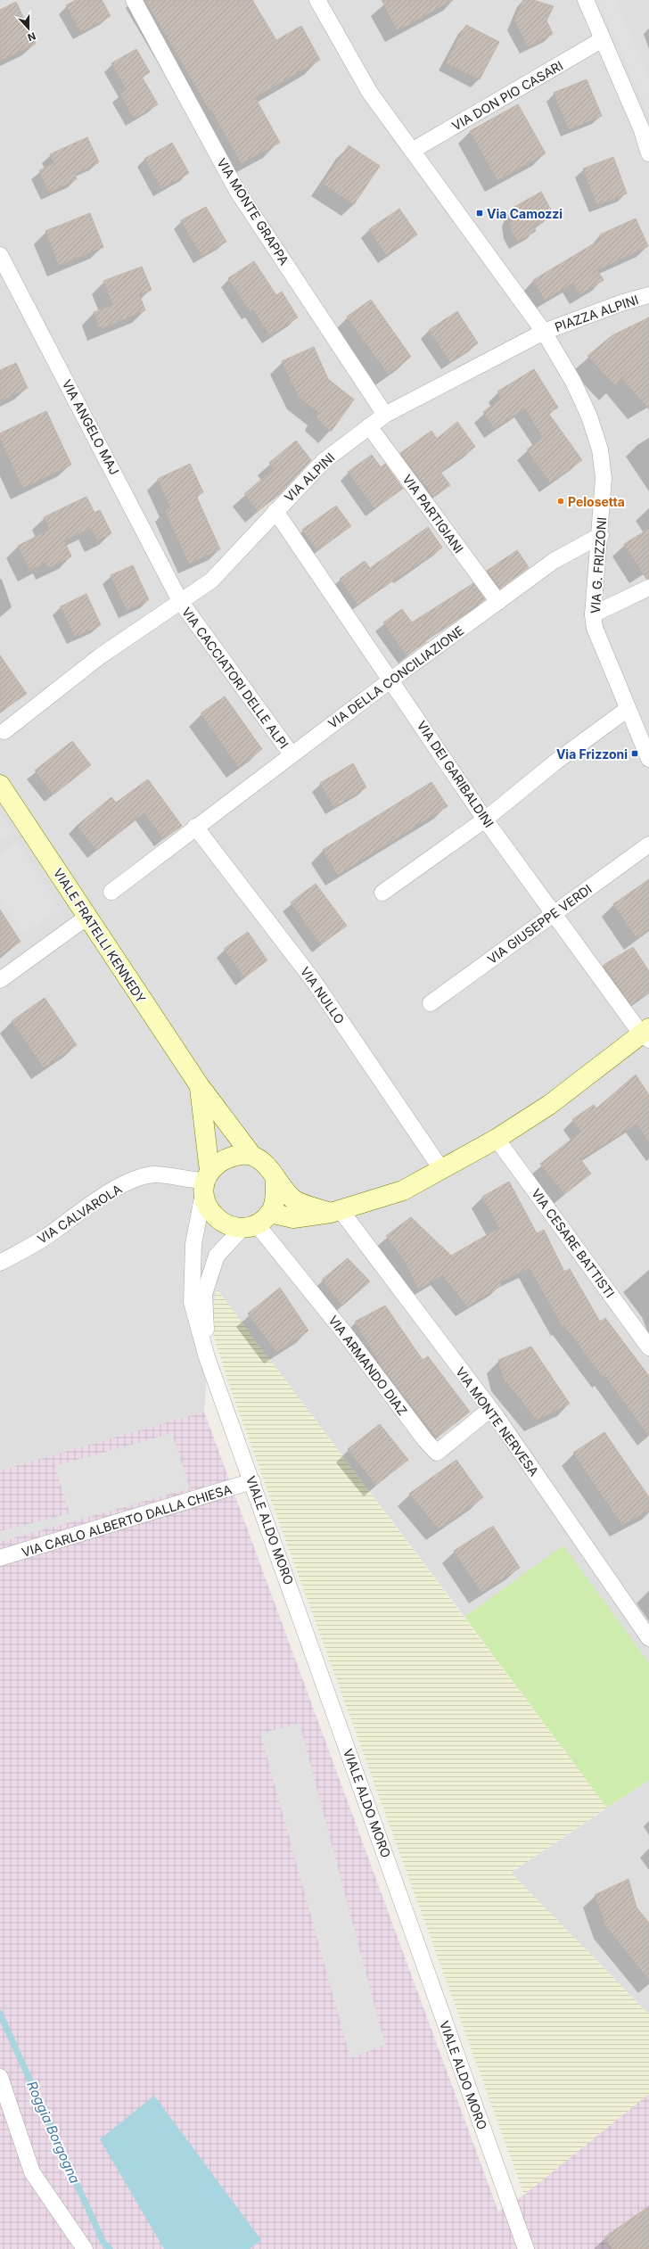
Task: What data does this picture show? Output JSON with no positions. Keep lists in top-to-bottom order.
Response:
{
  "streets": {
    "street": [
      "VIA DON PIO CASARI",
      "VIA MONTE GRAPPA",
      "PIAZZA ALPINI",
      "VIA ANGELO MAJ",
      "VIA ALPINI",
      "VIA PARTIGIANI",
      "VIA G. FRIZZONI",
      "VIA DELLA CONCILIAZIONE",
      "VIA CACCIATORI DELLE ALPI",
      "VIA DEI GARIBALDINI",
      "VIA GIUSEPPE VERDI",
      "VIALE FRATELLI KENNEDY",
      "VIA NULLO",
      "VIA CALVAROLA",
      "VIA CESARE BATTISTI",
      "VIA ARMANDO DIAZ",
      "VIA MONTE NERVESA",
      "VIA CARLO ALBERTO DALLA CHIESA",
      "VIALE ALDO MORO"
    ]
  },
  "crossings": [
    ["VIA MONTE GRAPPA", "VIA ALPINI"],
    ["PIAZZA ALPINI", "VIA ALPINI"],
    ["PIAZZA ALPINI", "VIA G. FRIZZONI"],
    ["VIA ANGELO MAJ", "VIA ALPINI"],
    ["VIA ANGELO MAJ", "VIA CACCIATORI DELLE ALPI"],
    ["VIA ALPINI", "VIA PARTIGIANI"],
    ["VIA ALPINI", "VIA G. FRIZZONI"],
    ["VIA ALPINI", "VIA CACCIATORI DELLE ALPI"],
    ["VIA ALPINI", "VIA DEI GARIBALDINI"],
    ["VIA PARTIGIANI", "VIA DELLA CONCILIAZIONE"],
    ["VIA G. FRIZZONI", "VIA DELLA CONCILIAZIONE"],
    ["VIA DELLA CONCILIAZIONE", "VIA CACCIATORI DELLE ALPI"],
    ["VIA DELLA CONCILIAZIONE", "VIA DEI GARIBALDINI"],
    ["VIA DELLA CONCILIAZIONE", "VIA NULLO"],
    ["VIA DEI GARIBALDINI", "VIA GIUSEPPE VERDI"],
    ["VIALE FRATELLI KENNEDY", "VIA CALVAROLA"],
    ["VIALE FRATELLI KENNEDY", "VIA ARMANDO DIAZ"],
    ["VIALE FRATELLI KENNEDY", "VIALE ALDO MORO"],
    ["VIA CALVAROLA", "VIA ARMANDO DIAZ"],
    ["VIA CALVAROLA", "VIALE ALDO MORO"],
    ["VIA ARMANDO DIAZ", "VIA MONTE NERVESA"],
    ["VIA ARMANDO DIAZ", "VIALE ALDO MORO"],
    ["VIA CARLO ALBERTO DALLA CHIESA", "VIALE ALDO MORO"]
  ],
  "water": ["Roggia Borgogna"],
  "places": {
    "transit": ["Via Camozzi", "Via Frizzoni"],
    "other": ["Pelosetta"]
  },
  "north": "bottom"
}
